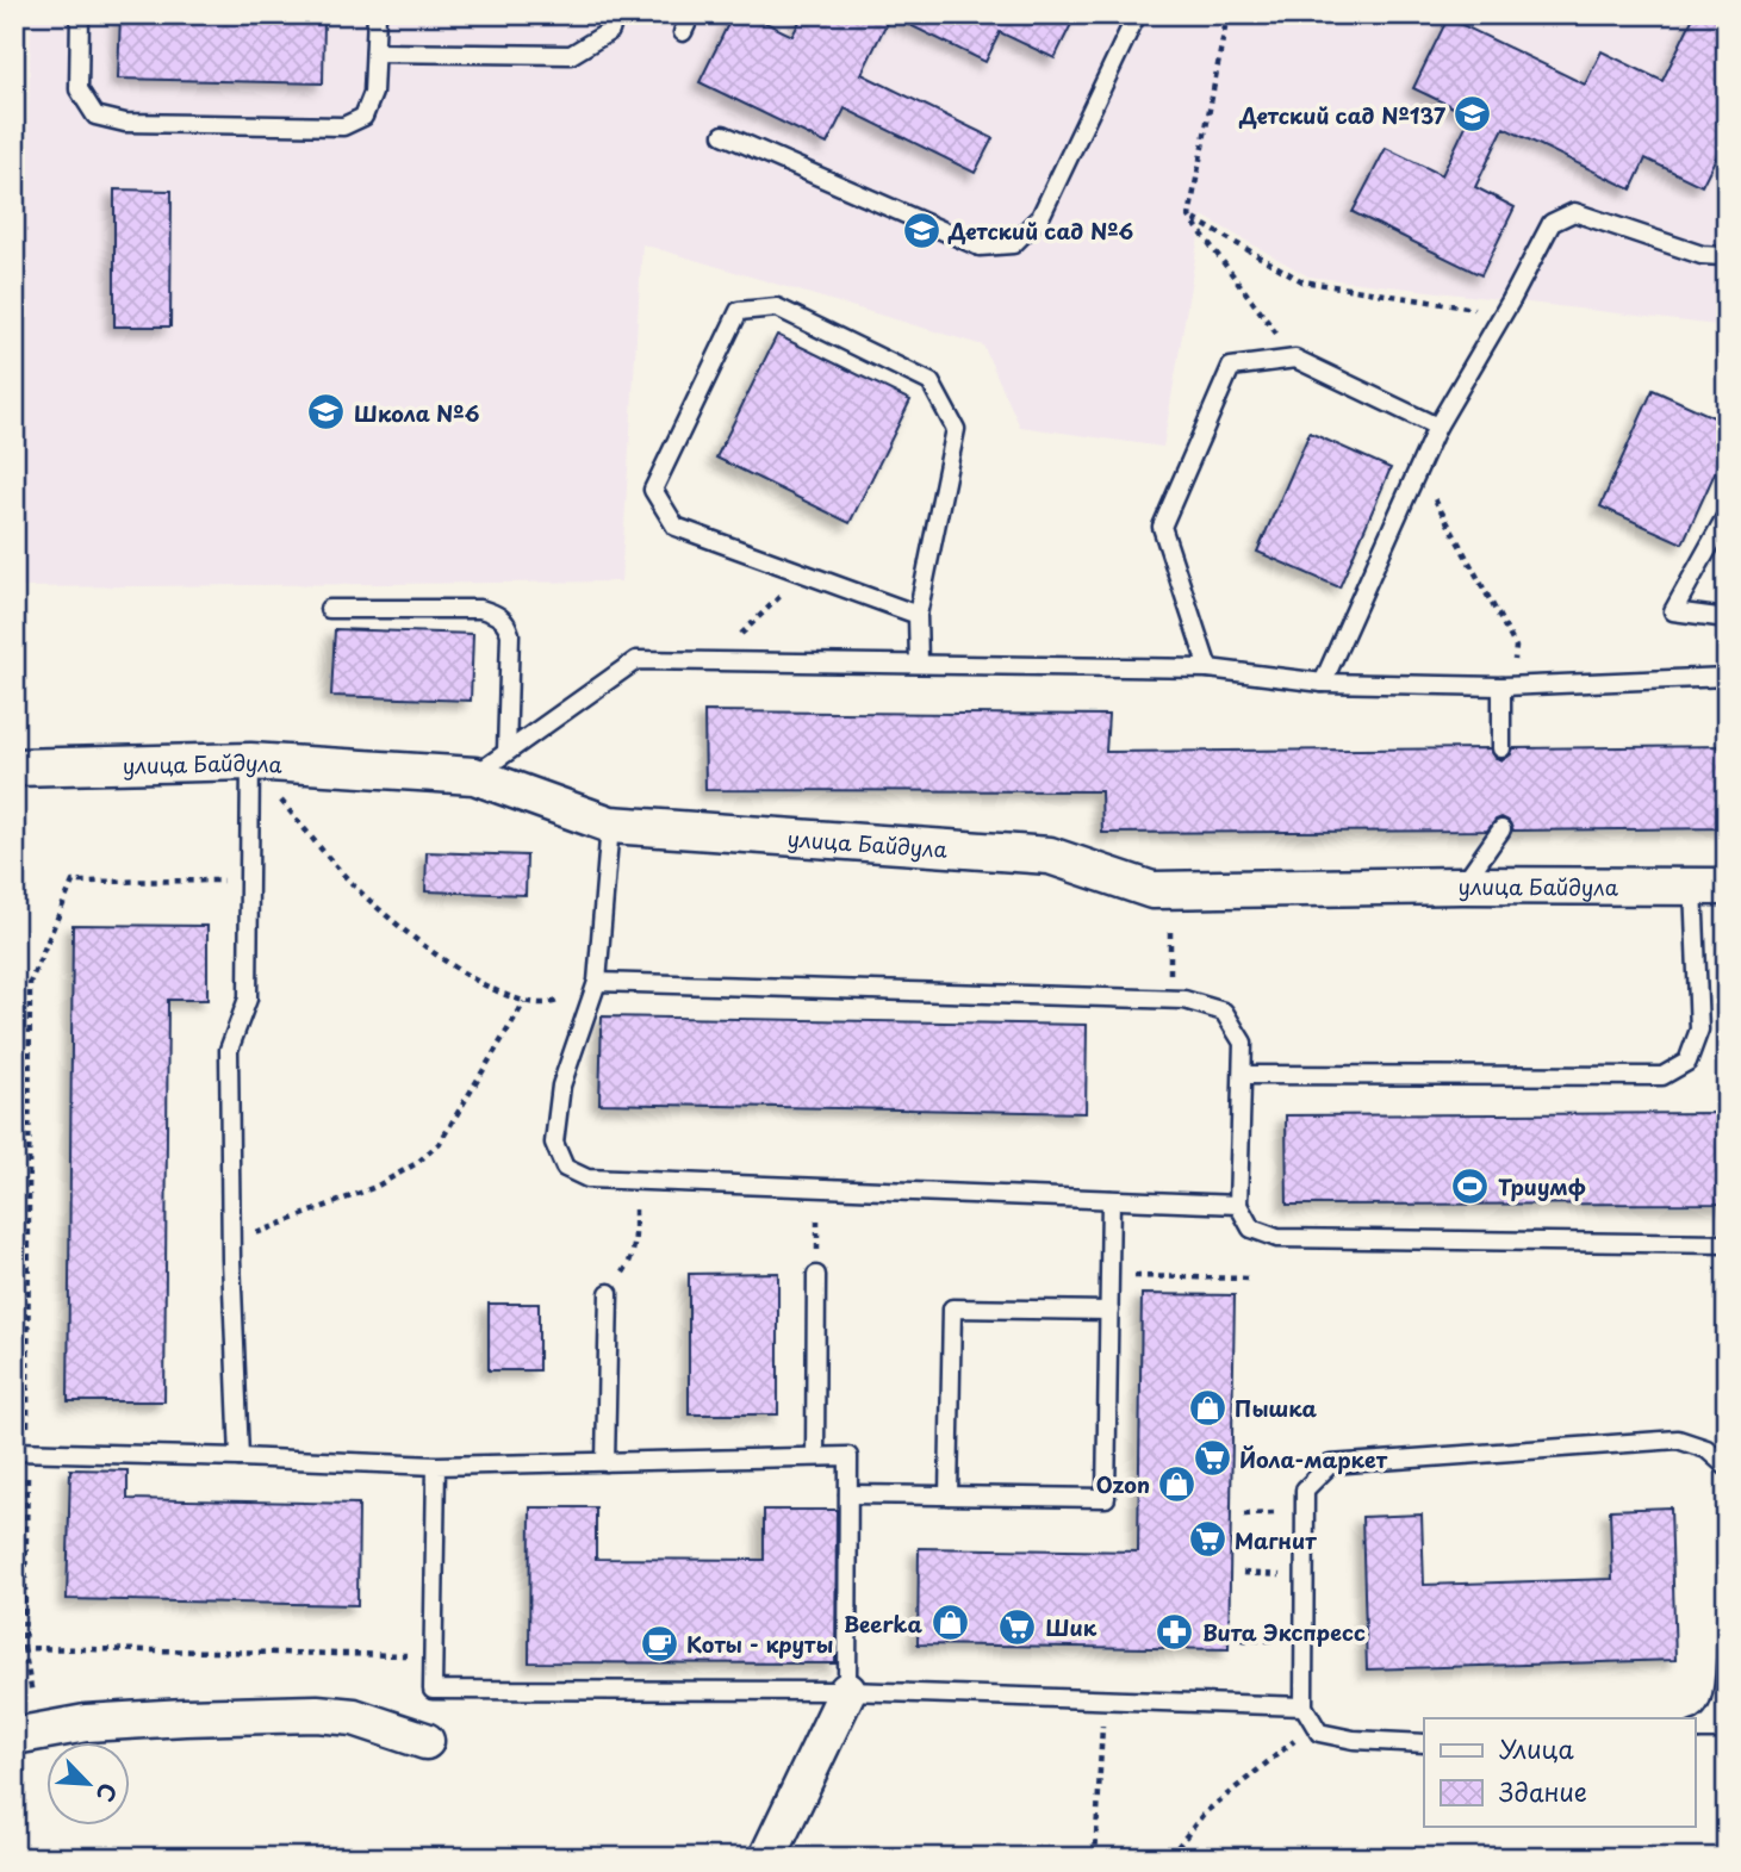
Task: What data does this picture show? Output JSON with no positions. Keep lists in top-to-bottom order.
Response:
{
  "streets": {
    "street": ["улица Байдула"]
  },
  "places": {
    "school or university": ["Детский сад №137", "Детский сад №6", "Школа №6"],
    "sports": ["Триумф"],
    "shop": ["Пышка", "Ozon", "Beerka"],
    "supermarket": ["Йола-маркет", "Магнит", "Шик"],
    "pharmacy": ["Вита Экспресс"],
    "cafe": ["Коты - круты"]
  },
  "legend": ["Улица", "Здание"],
  "north": "bottom right"
}
